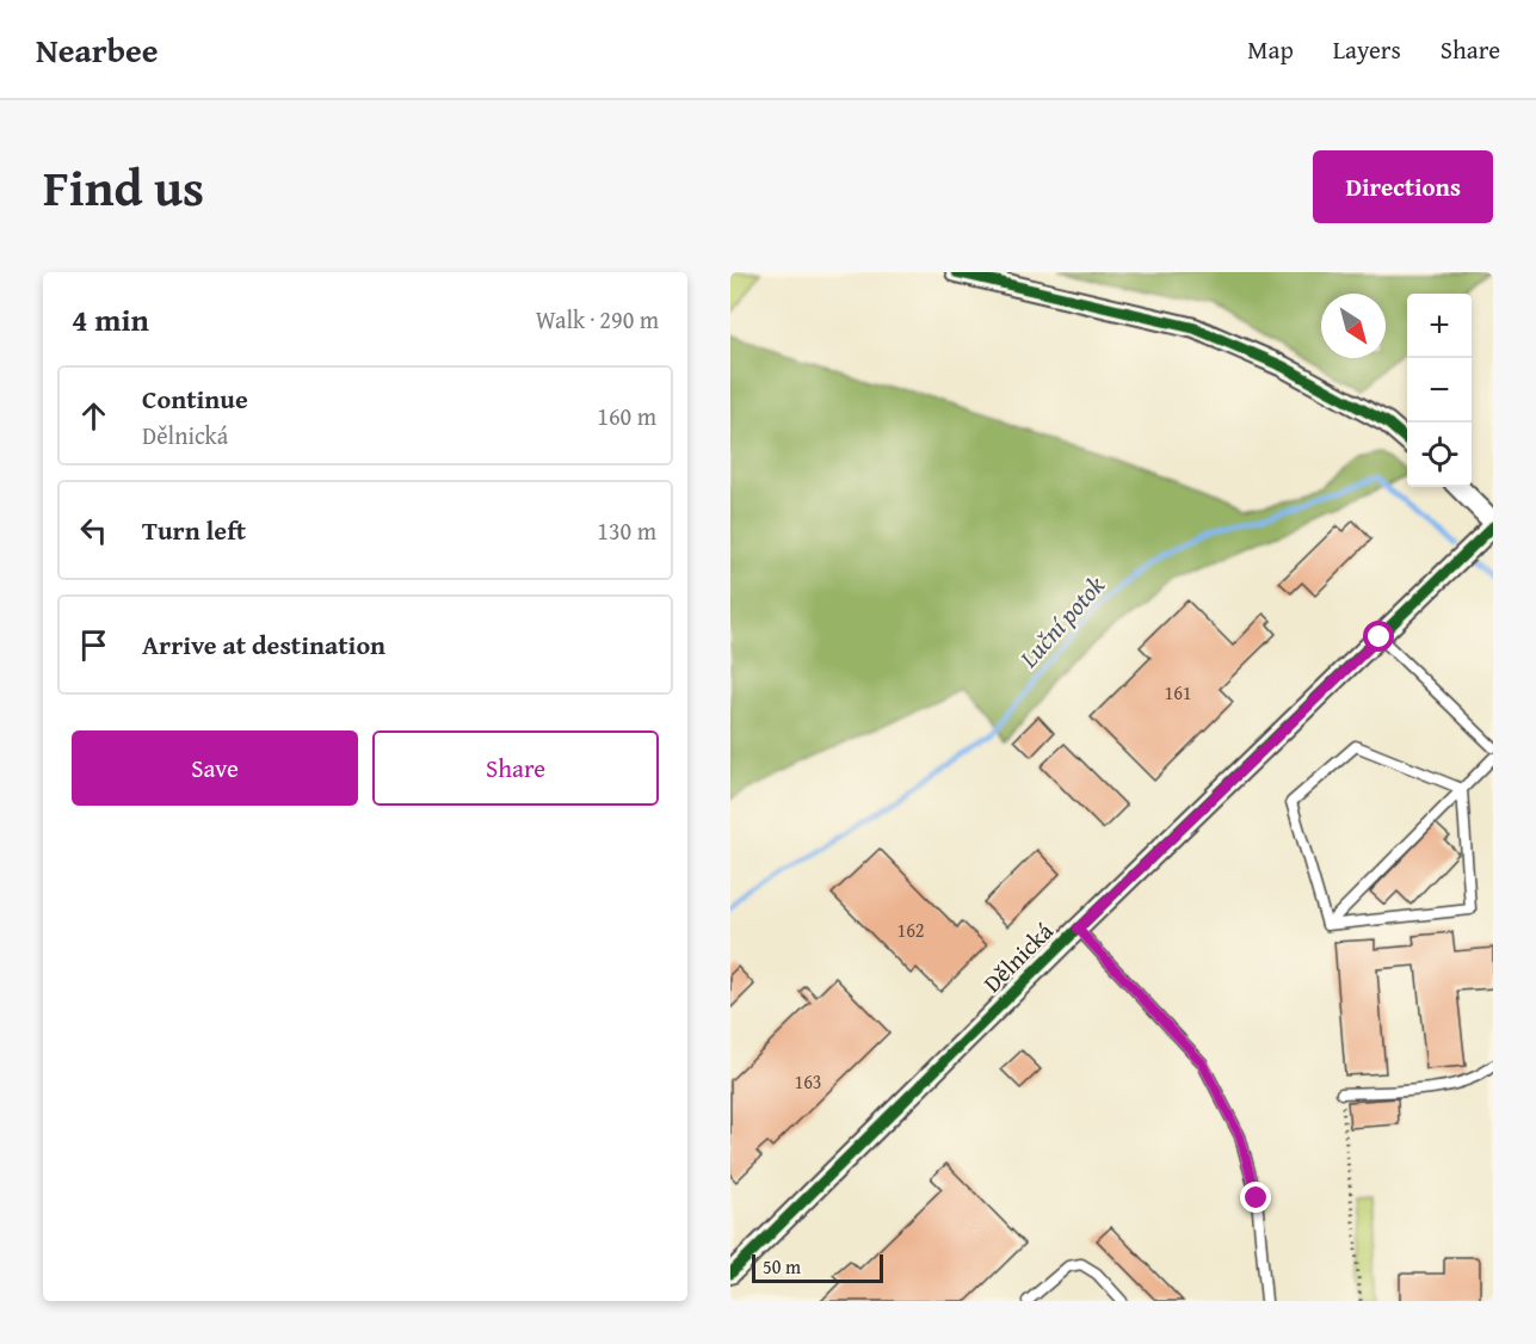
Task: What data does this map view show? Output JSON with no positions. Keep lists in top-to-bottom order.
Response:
{
  "streets": {
    "street": ["Dělnická"]
  },
  "water": ["Luční potok"],
  "house_numbers": ["161", "162", "163"],
  "scale_bar": "50 m",
  "north": "bottom right",
  "page": {
    "header": "Nearbee",
    "nav": ["Map", "Layers", "Share"],
    "title": "Find us",
    "buttons": [
      "Directions",
      ["Save", "Share"]
    ],
    "heading": ["4 min", "Walk · 290 m"],
    "map_buttons": ["+", "−"],
    "list": [
      ["Continue", "Dělnická", "160 m"],
      ["Turn left", "130 m"],
      "Arrive at destination"
    ],
    "scale": "50 m"
  }
}
